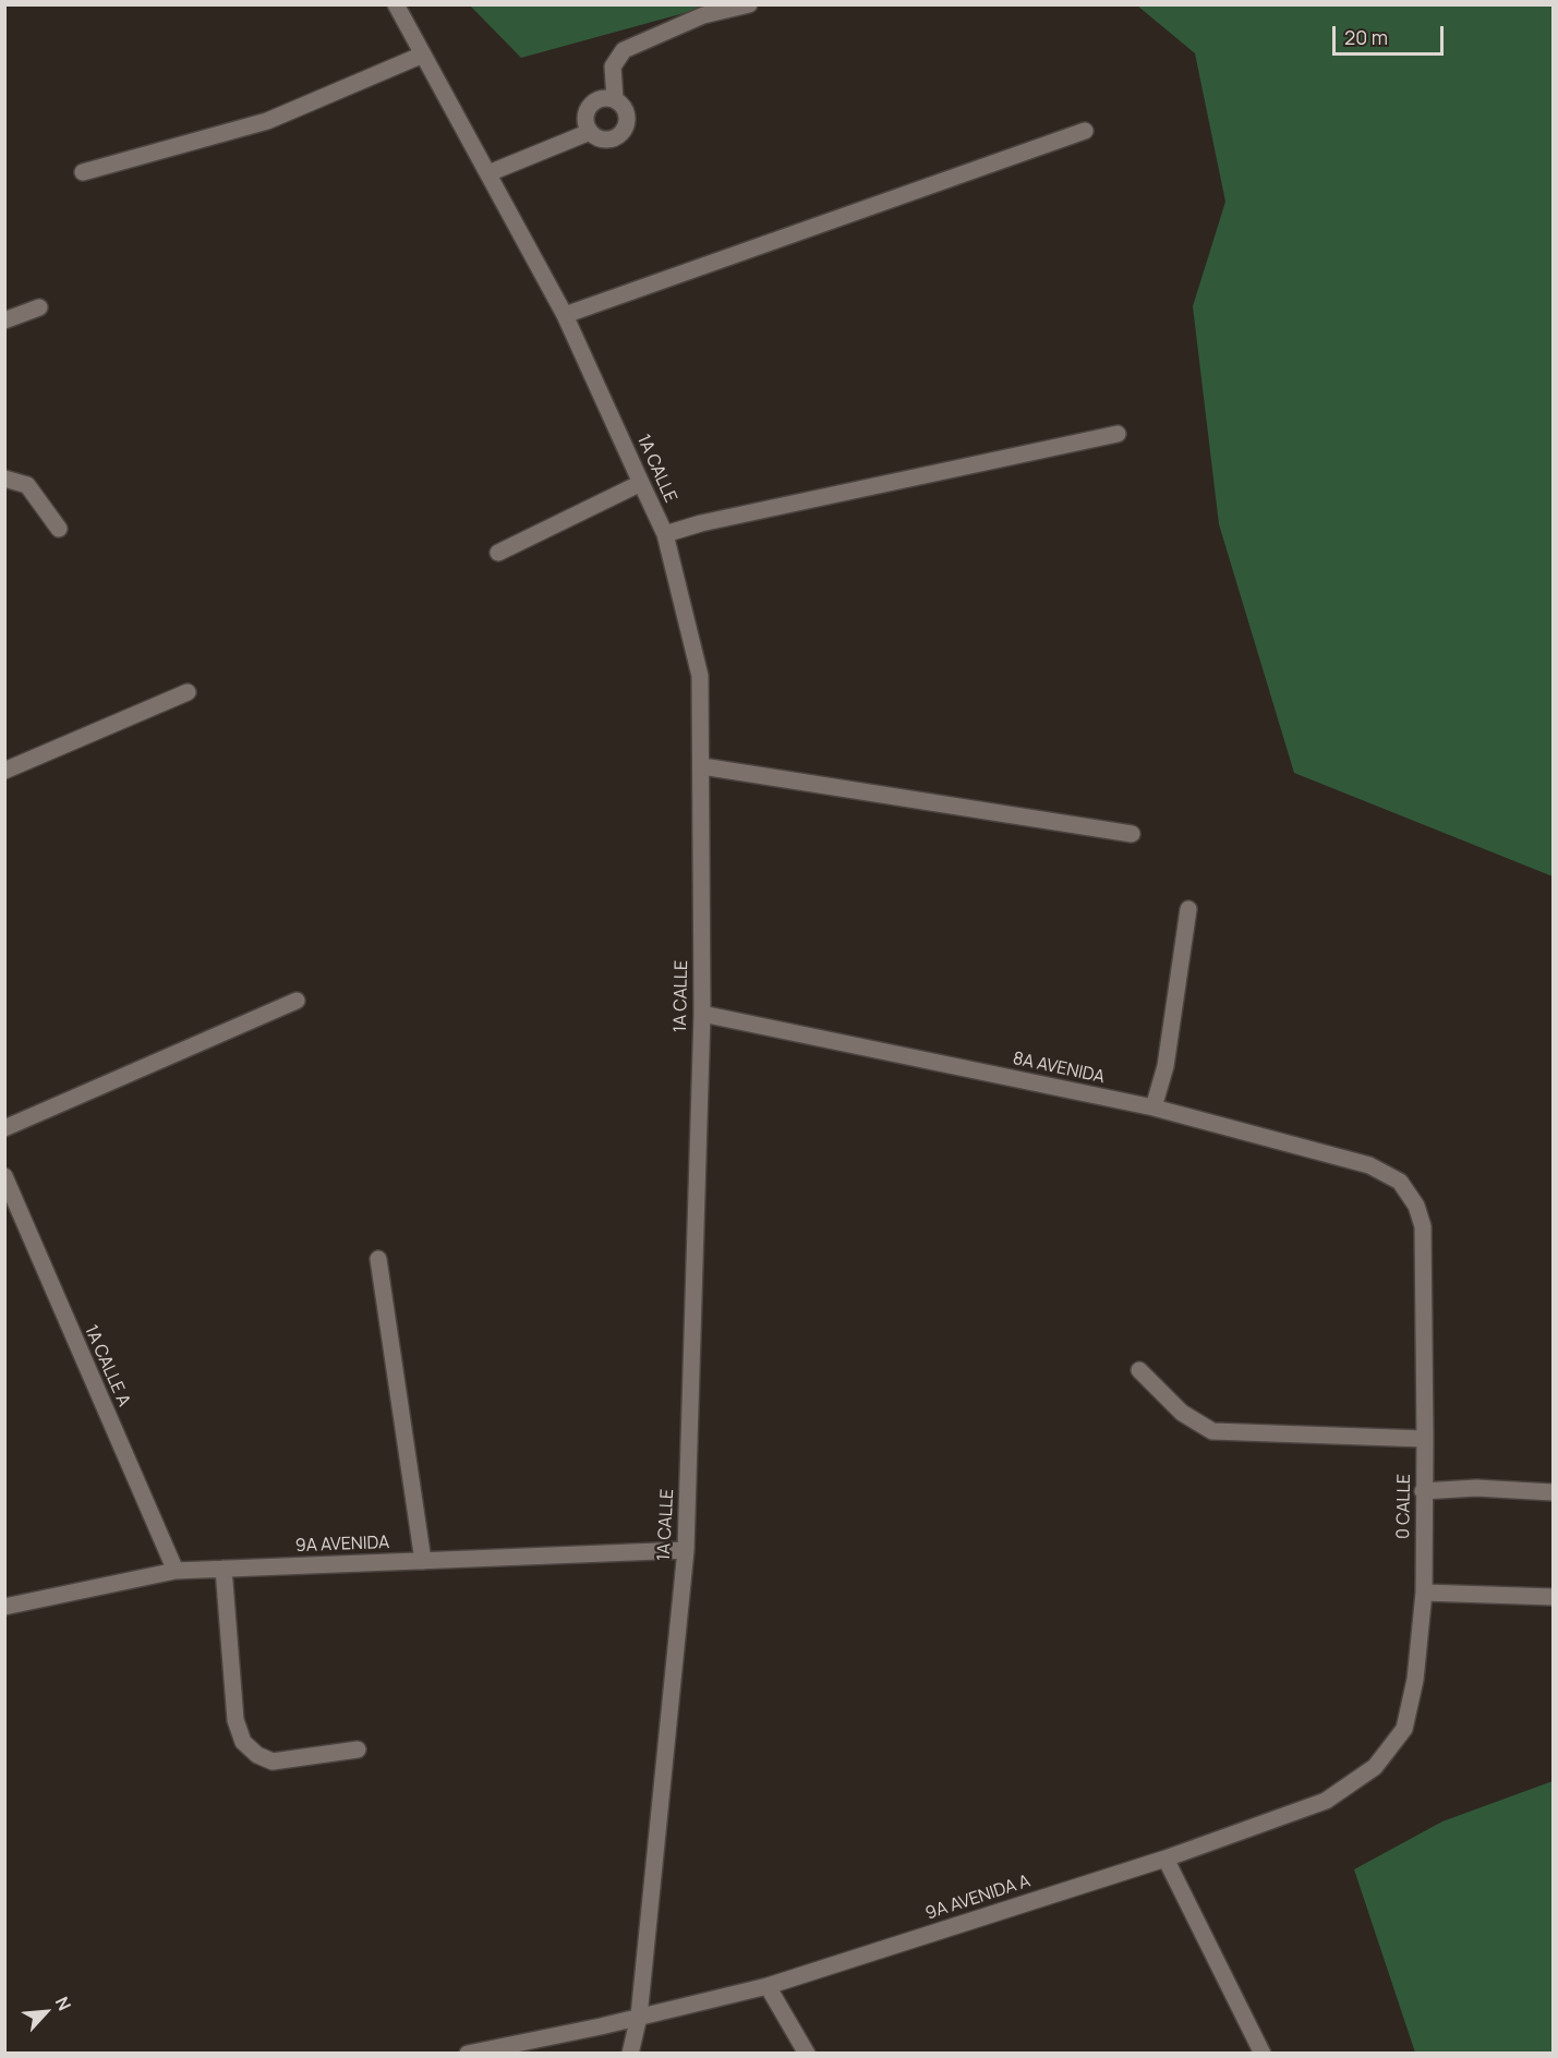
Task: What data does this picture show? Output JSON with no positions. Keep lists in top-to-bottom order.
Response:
{
  "streets": {
    "street": [
      "1A CALLE",
      "8A AVENIDA",
      "1A CALLE A",
      "0 CALLE",
      "9A AVENIDA",
      "9A AVENIDA A"
    ]
  },
  "crossings": [
    ["1A CALLE", "8A AVENIDA"],
    ["1A CALLE", "9A AVENIDA"],
    ["1A CALLE", "9A AVENIDA A"],
    ["8A AVENIDA", "0 CALLE"],
    ["1A CALLE A", "9A AVENIDA"],
    ["0 CALLE", "9A AVENIDA A"]
  ],
  "scale_bar": "20 m",
  "north": "top right"
}
